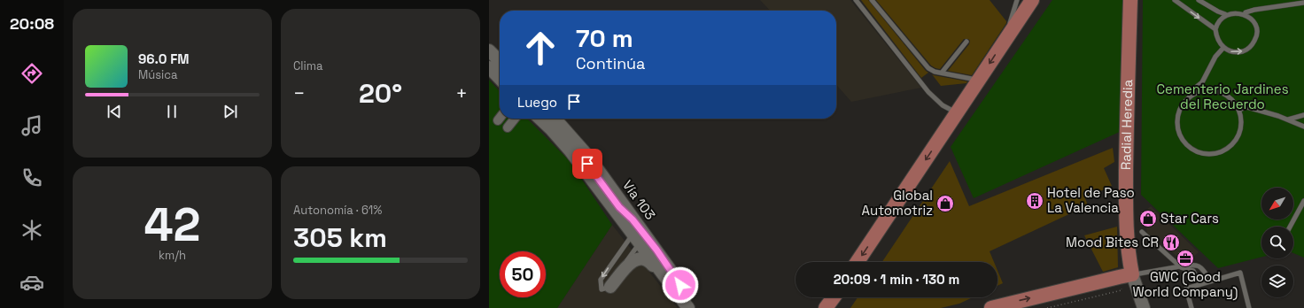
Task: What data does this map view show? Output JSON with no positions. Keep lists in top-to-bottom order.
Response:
{
  "streets": {
    "main road": ["Radial Heredia", "Vía 103"]
  },
  "parks": ["Cementerio Jardines del Recuerdo"],
  "places": {
    "building": ["Hotel de Paso La Valencia"],
    "shop": ["Global Automotriz", "Star Cars"],
    "restaurant": ["Mood Bites CR"],
    "office": ["GWC (Good World Company)"]
  },
  "north": "bottom left",
  "page": {
    "tabs": "20:08",
    "tile": [
      "Clima",
      ["42", "km/h"],
      ["Autonomía · 61%", "305 km"]
    ],
    "turn": ["70 m", "Continúa"],
    "song": ["96.0 FM", "Música"],
    "heat": ["−", "20°", "+"],
    "then": "Luego",
    "limit": "50",
    "trip": "20:09 · 1 min · 130 m"
  }
}
